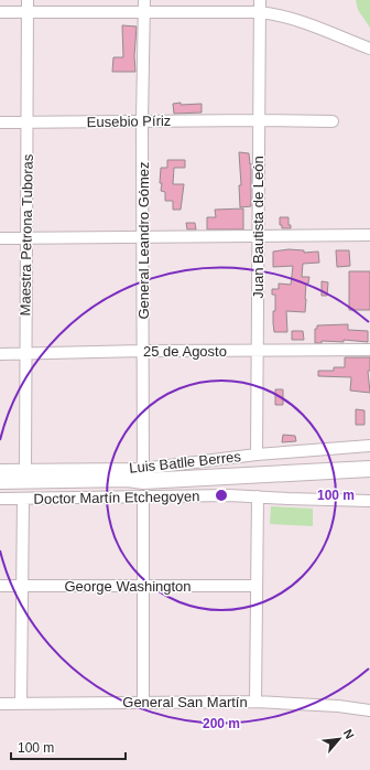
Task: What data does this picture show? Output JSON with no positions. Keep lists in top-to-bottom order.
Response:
{
  "streets": {
    "street": [
      "Eusebio Píriz",
      "Juan Bautista de León",
      "Maestra Petrona Tuboras",
      "General Leandro Gómez",
      "25 de Agosto",
      "Luis Batlle Berres",
      "Doctor Martín Etchegoyen",
      "George Washington",
      "General San Martín"
    ]
  },
  "crossings": [
    ["Eusebio Píriz", "Juan Bautista de León"],
    ["Eusebio Píriz", "Maestra Petrona Tuboras"],
    ["Eusebio Píriz", "General Leandro Gómez"],
    ["Juan Bautista de León", "25 de Agosto"],
    ["Juan Bautista de León", "Luis Batlle Berres"],
    ["Maestra Petrona Tuboras", "25 de Agosto"],
    ["Maestra Petrona Tuboras", "Luis Batlle Berres"],
    ["General Leandro Gómez", "25 de Agosto"],
    ["General Leandro Gómez", "Luis Batlle Berres"],
    ["General Leandro Gómez", "Doctor Martín Etchegoyen"],
    ["General Leandro Gómez", "George Washington"],
    ["General Leandro Gómez", "General San Martín"],
    ["Luis Batlle Berres", "Doctor Martín Etchegoyen"]
  ],
  "scale_bar": "100 m",
  "north": "top right",
  "rings": ["100 m", "200 m"]
}
